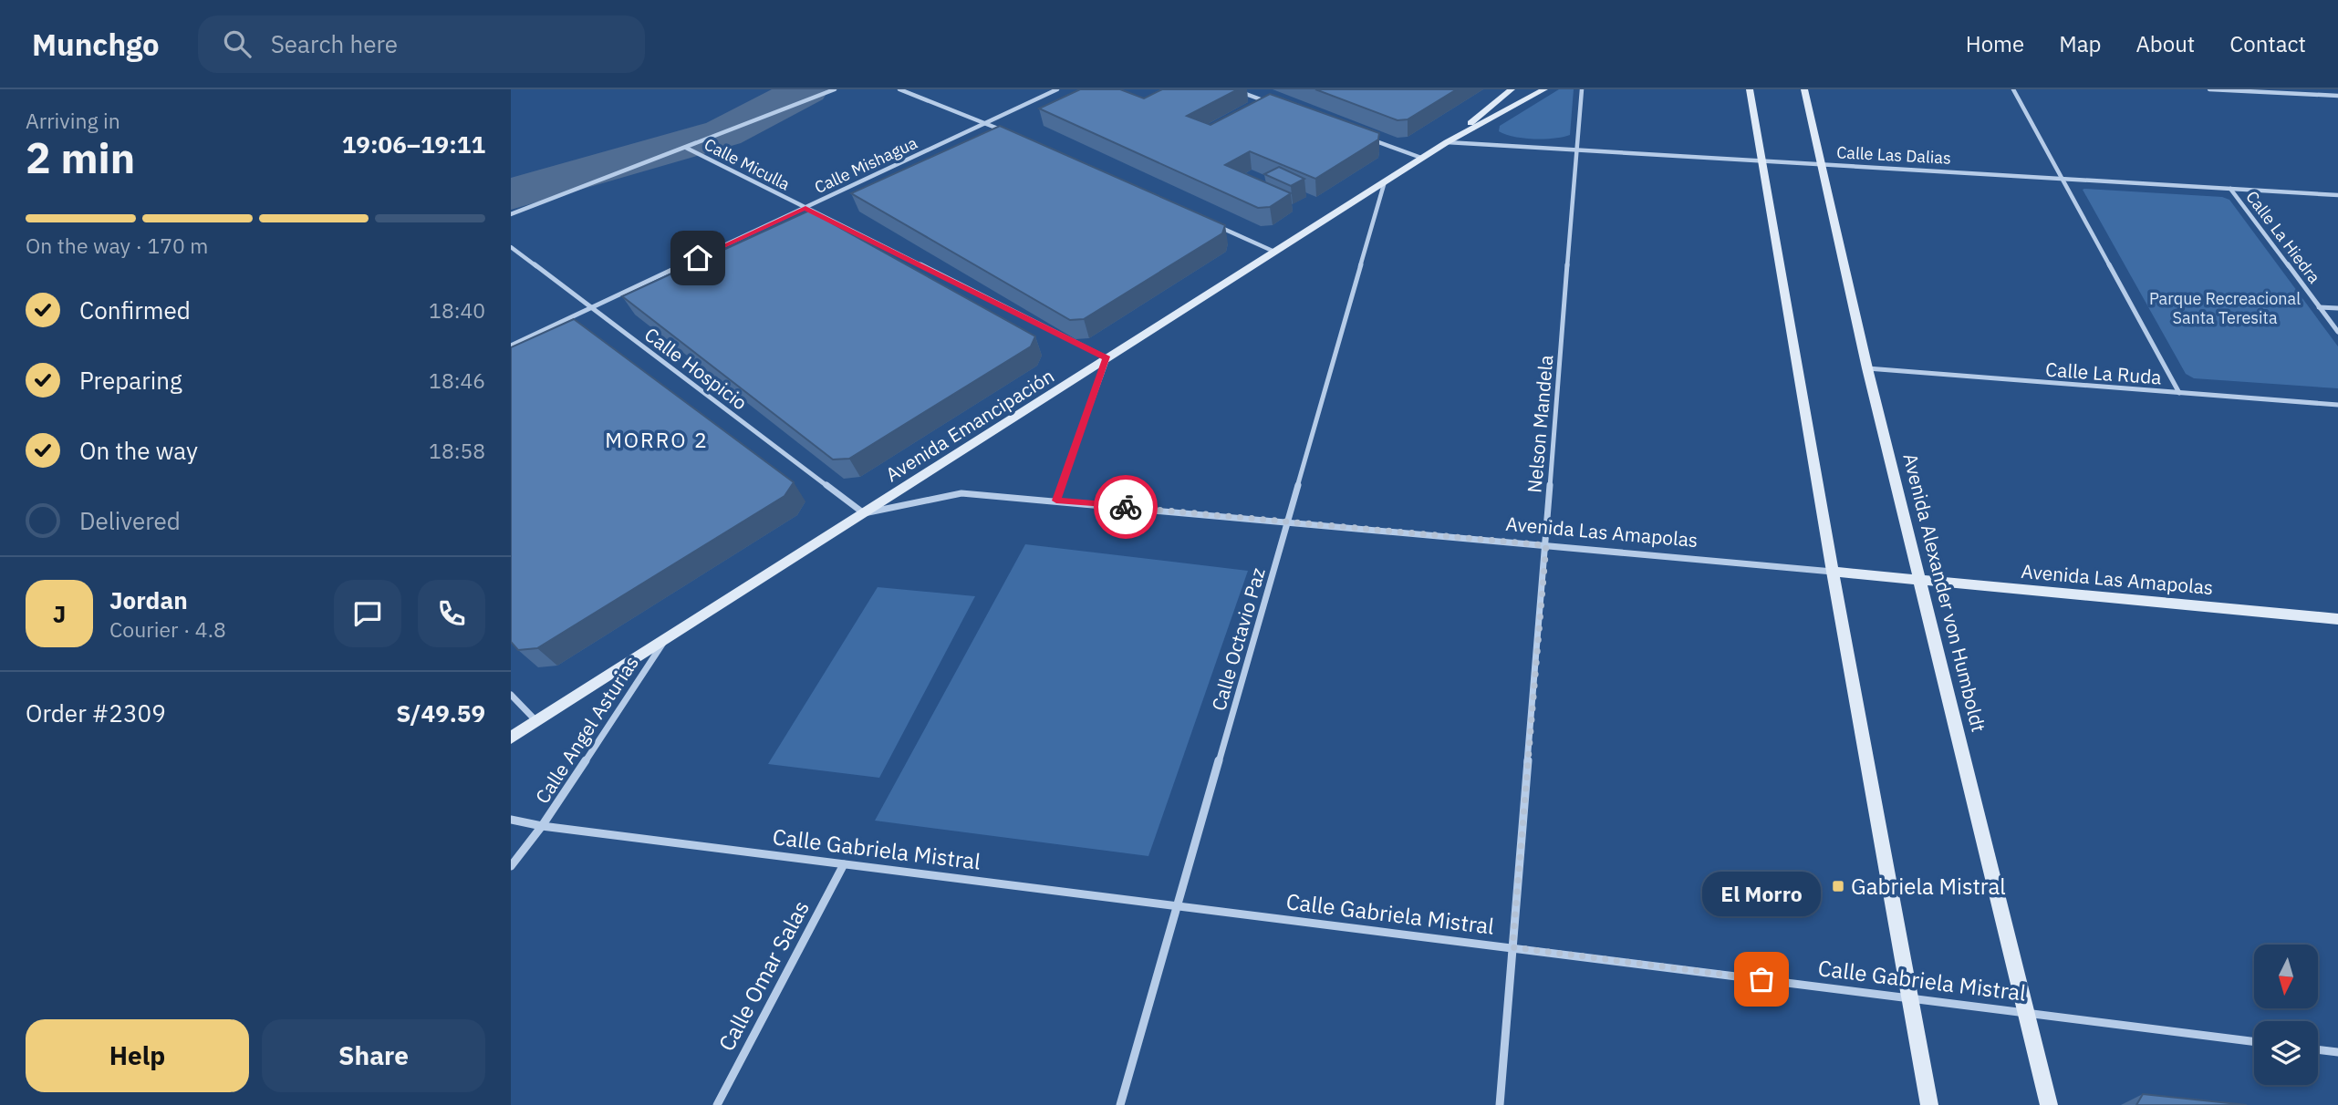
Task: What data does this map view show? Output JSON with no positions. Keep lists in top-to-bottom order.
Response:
{
  "streets": {
    "main road": ["Avenida Emancipación", "Avenida Las Amapolas", "Avenida Alexander von Humboldt"],
    "street": [
      "Calle Las Dalias",
      "Calle Miculla",
      "Calle Mishagua",
      "Calle La Hiedra",
      "Calle Hospicio",
      "Calle La Ruda",
      "Nelson Mandela",
      "Calle Octavio Paz",
      "Calle Angel Asturias",
      "Calle Gabriela Mistral",
      "Calle Omar Salas"
    ]
  },
  "crossings": [
    ["Calle Las Dalias", "Calle La Hiedra"],
    ["Calle Las Dalias", "Nelson Mandela"],
    ["Calle Las Dalias", "Avenida Emancipación"],
    ["Calle Las Dalias", "Avenida Alexander von Humboldt"],
    ["Calle Miculla", "Calle Mishagua"],
    ["Calle Miculla", "Avenida Emancipación"],
    ["Calle Mishagua", "Calle Hospicio"],
    ["Calle Hospicio", "Avenida Emancipación"],
    ["Calle Hospicio", "Avenida Las Amapolas"],
    ["Calle La Ruda", "Avenida Alexander von Humboldt"],
    ["Nelson Mandela", "Avenida Las Amapolas"],
    ["Nelson Mandela", "Calle Gabriela Mistral"],
    ["Avenida Emancipación", "Avenida Las Amapolas"],
    ["Avenida Emancipación", "Calle Octavio Paz"],
    ["Avenida Emancipación", "Calle Angel Asturias"],
    ["Avenida Las Amapolas", "Avenida Alexander von Humboldt"],
    ["Avenida Las Amapolas", "Calle Octavio Paz"],
    ["Avenida Alexander von Humboldt", "Calle Gabriela Mistral"],
    ["Calle Octavio Paz", "Calle Gabriela Mistral"],
    ["Calle Angel Asturias", "Calle Gabriela Mistral"],
    ["Calle Gabriela Mistral", "Calle Omar Salas"]
  ],
  "districts": ["MORRO 2"],
  "parks": ["Parque Recreacional Santa Teresita"],
  "places": {
    "transit": ["Gabriela Mistral"],
    "other": ["El Morro"]
  },
  "north": "bottom",
  "page": {
    "header": "Munchgo",
    "search": "Search here",
    "nav": [
      "Home",
      "Map",
      "About",
      "Contact"
    ],
    "heading": ["2 min", "Arriving in", "19:06–19:11"],
    "panel": [
      "Jordan",
      "Courier · 4.8",
      "Order #2309",
      "S/49.59"
    ],
    "bar": "On the way · 170 m",
    "list": [
      ["Confirmed", "18:40"],
      ["Preparing", "18:46"],
      ["On the way", "18:58"],
      "Delivered"
    ],
    "round": "J",
    "bubble": "El Morro",
    "buttons": ["Help", "Share"]
  }
}
